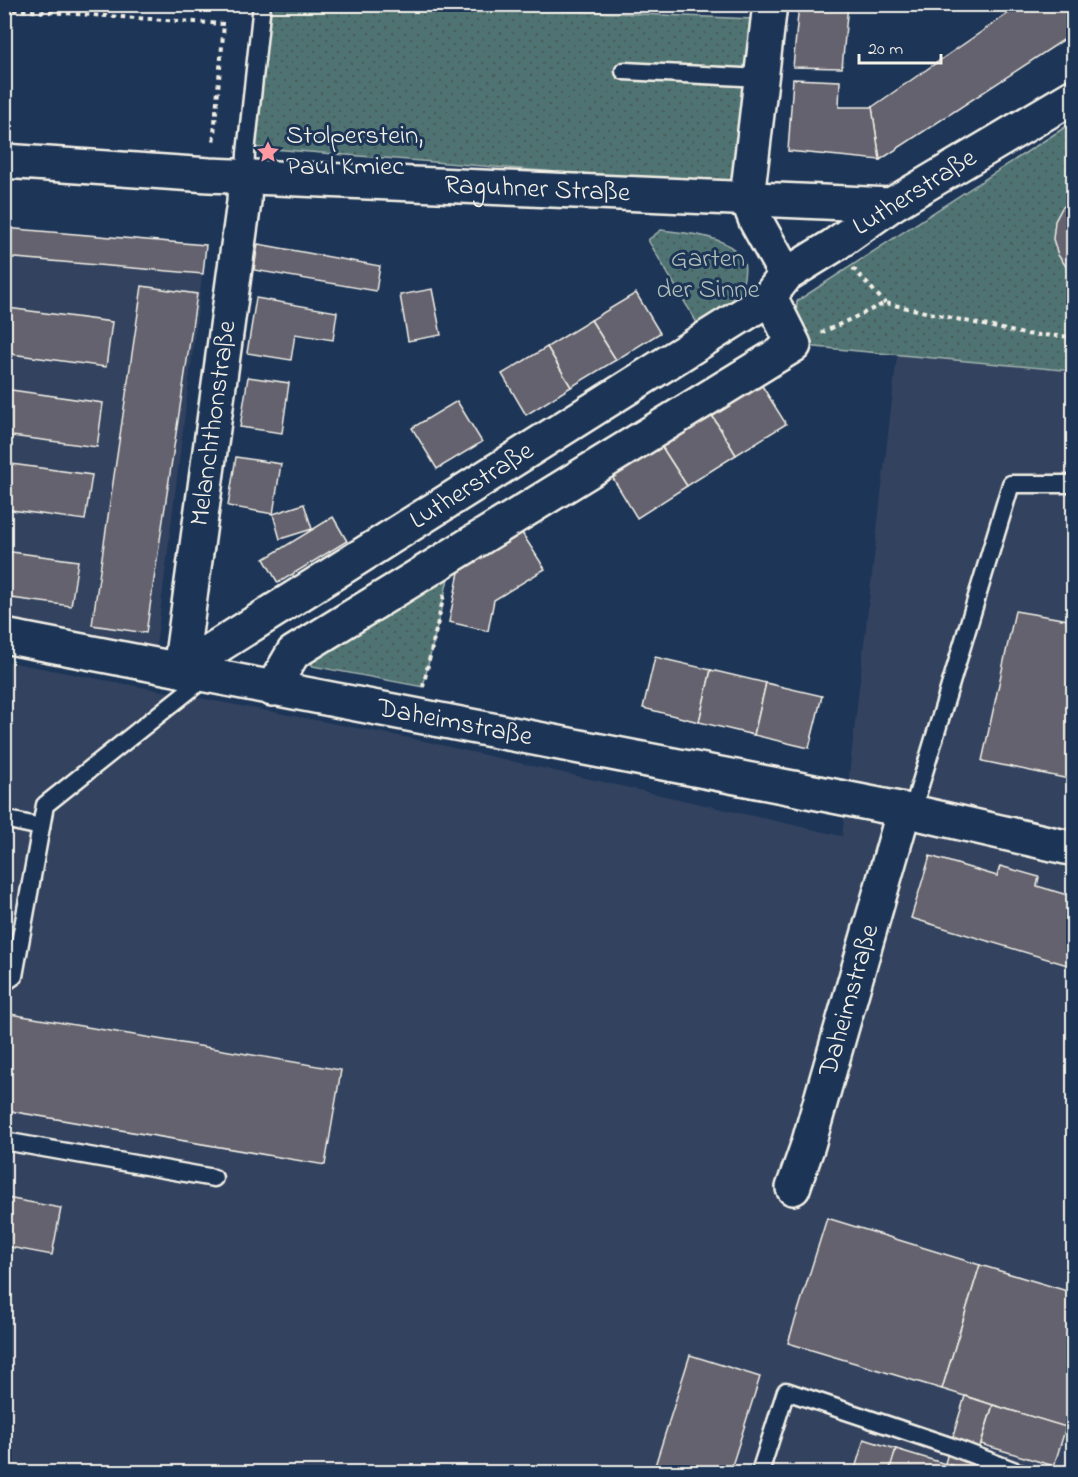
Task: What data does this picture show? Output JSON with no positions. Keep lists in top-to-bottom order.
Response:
{
  "streets": {
    "street": [
      "Raguhner Straße",
      "Lutherstraße",
      "Melanchthonstraße",
      "Daheimstraße"
    ]
  },
  "crossings": [
    ["Raguhner Straße", "Lutherstraße"],
    ["Raguhner Straße", "Melanchthonstraße"],
    ["Lutherstraße", "Melanchthonstraße"],
    ["Lutherstraße", "Daheimstraße"],
    ["Melanchthonstraße", "Daheimstraße"]
  ],
  "parks": ["Garten der Sinne"],
  "places": {
    "place": ["Stolperstein, Paul Kmiec"]
  },
  "scale_bar": "20 m"
}
